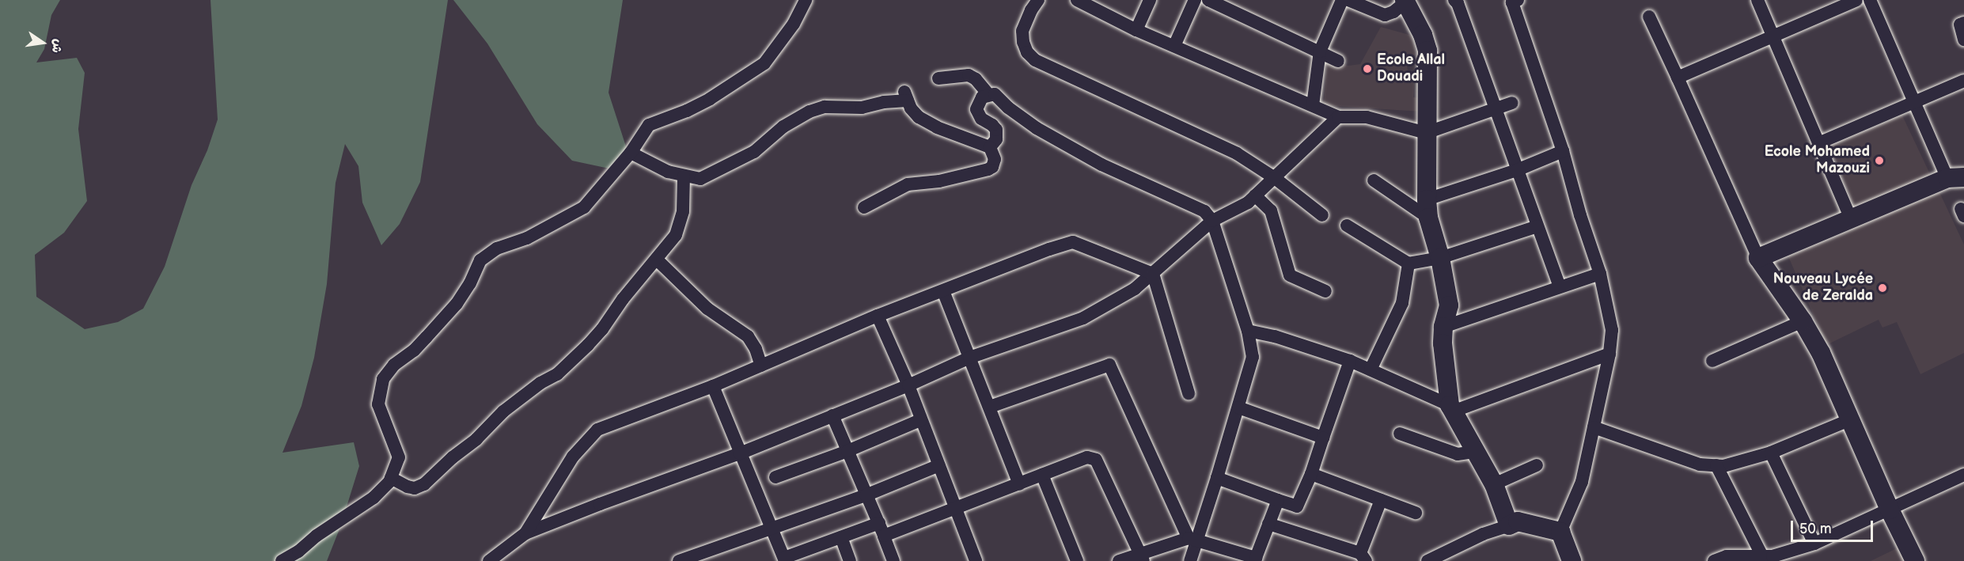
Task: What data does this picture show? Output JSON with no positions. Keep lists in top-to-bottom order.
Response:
{
  "places": ["Ecole Allal Douadi", "Ecole Mohamed Mazouzi", "Nouveau Lycée de Zeralda"],
  "scale_bar": "50 m",
  "north": "right"
}
